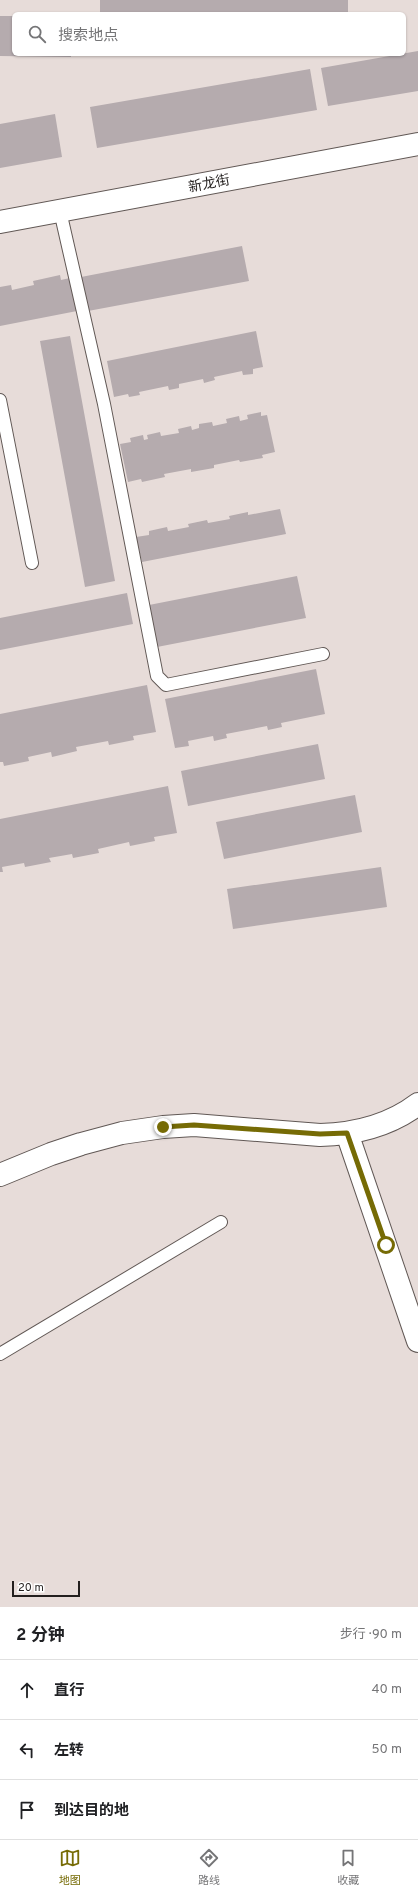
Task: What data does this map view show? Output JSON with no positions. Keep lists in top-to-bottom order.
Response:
{
  "streets": {
    "street": ["新龙街"]
  },
  "scale_bar": "20 m",
  "page": {
    "search": "搜索地点",
    "scale": "20 m",
    "heading": ["2 分钟", "步行 · 90 m"],
    "list": [
      ["直行", "40 m"],
      ["左转", "50 m"],
      "到达目的地"
    ],
    "nav": ["地图", "路线", "收藏"]
  }
}
